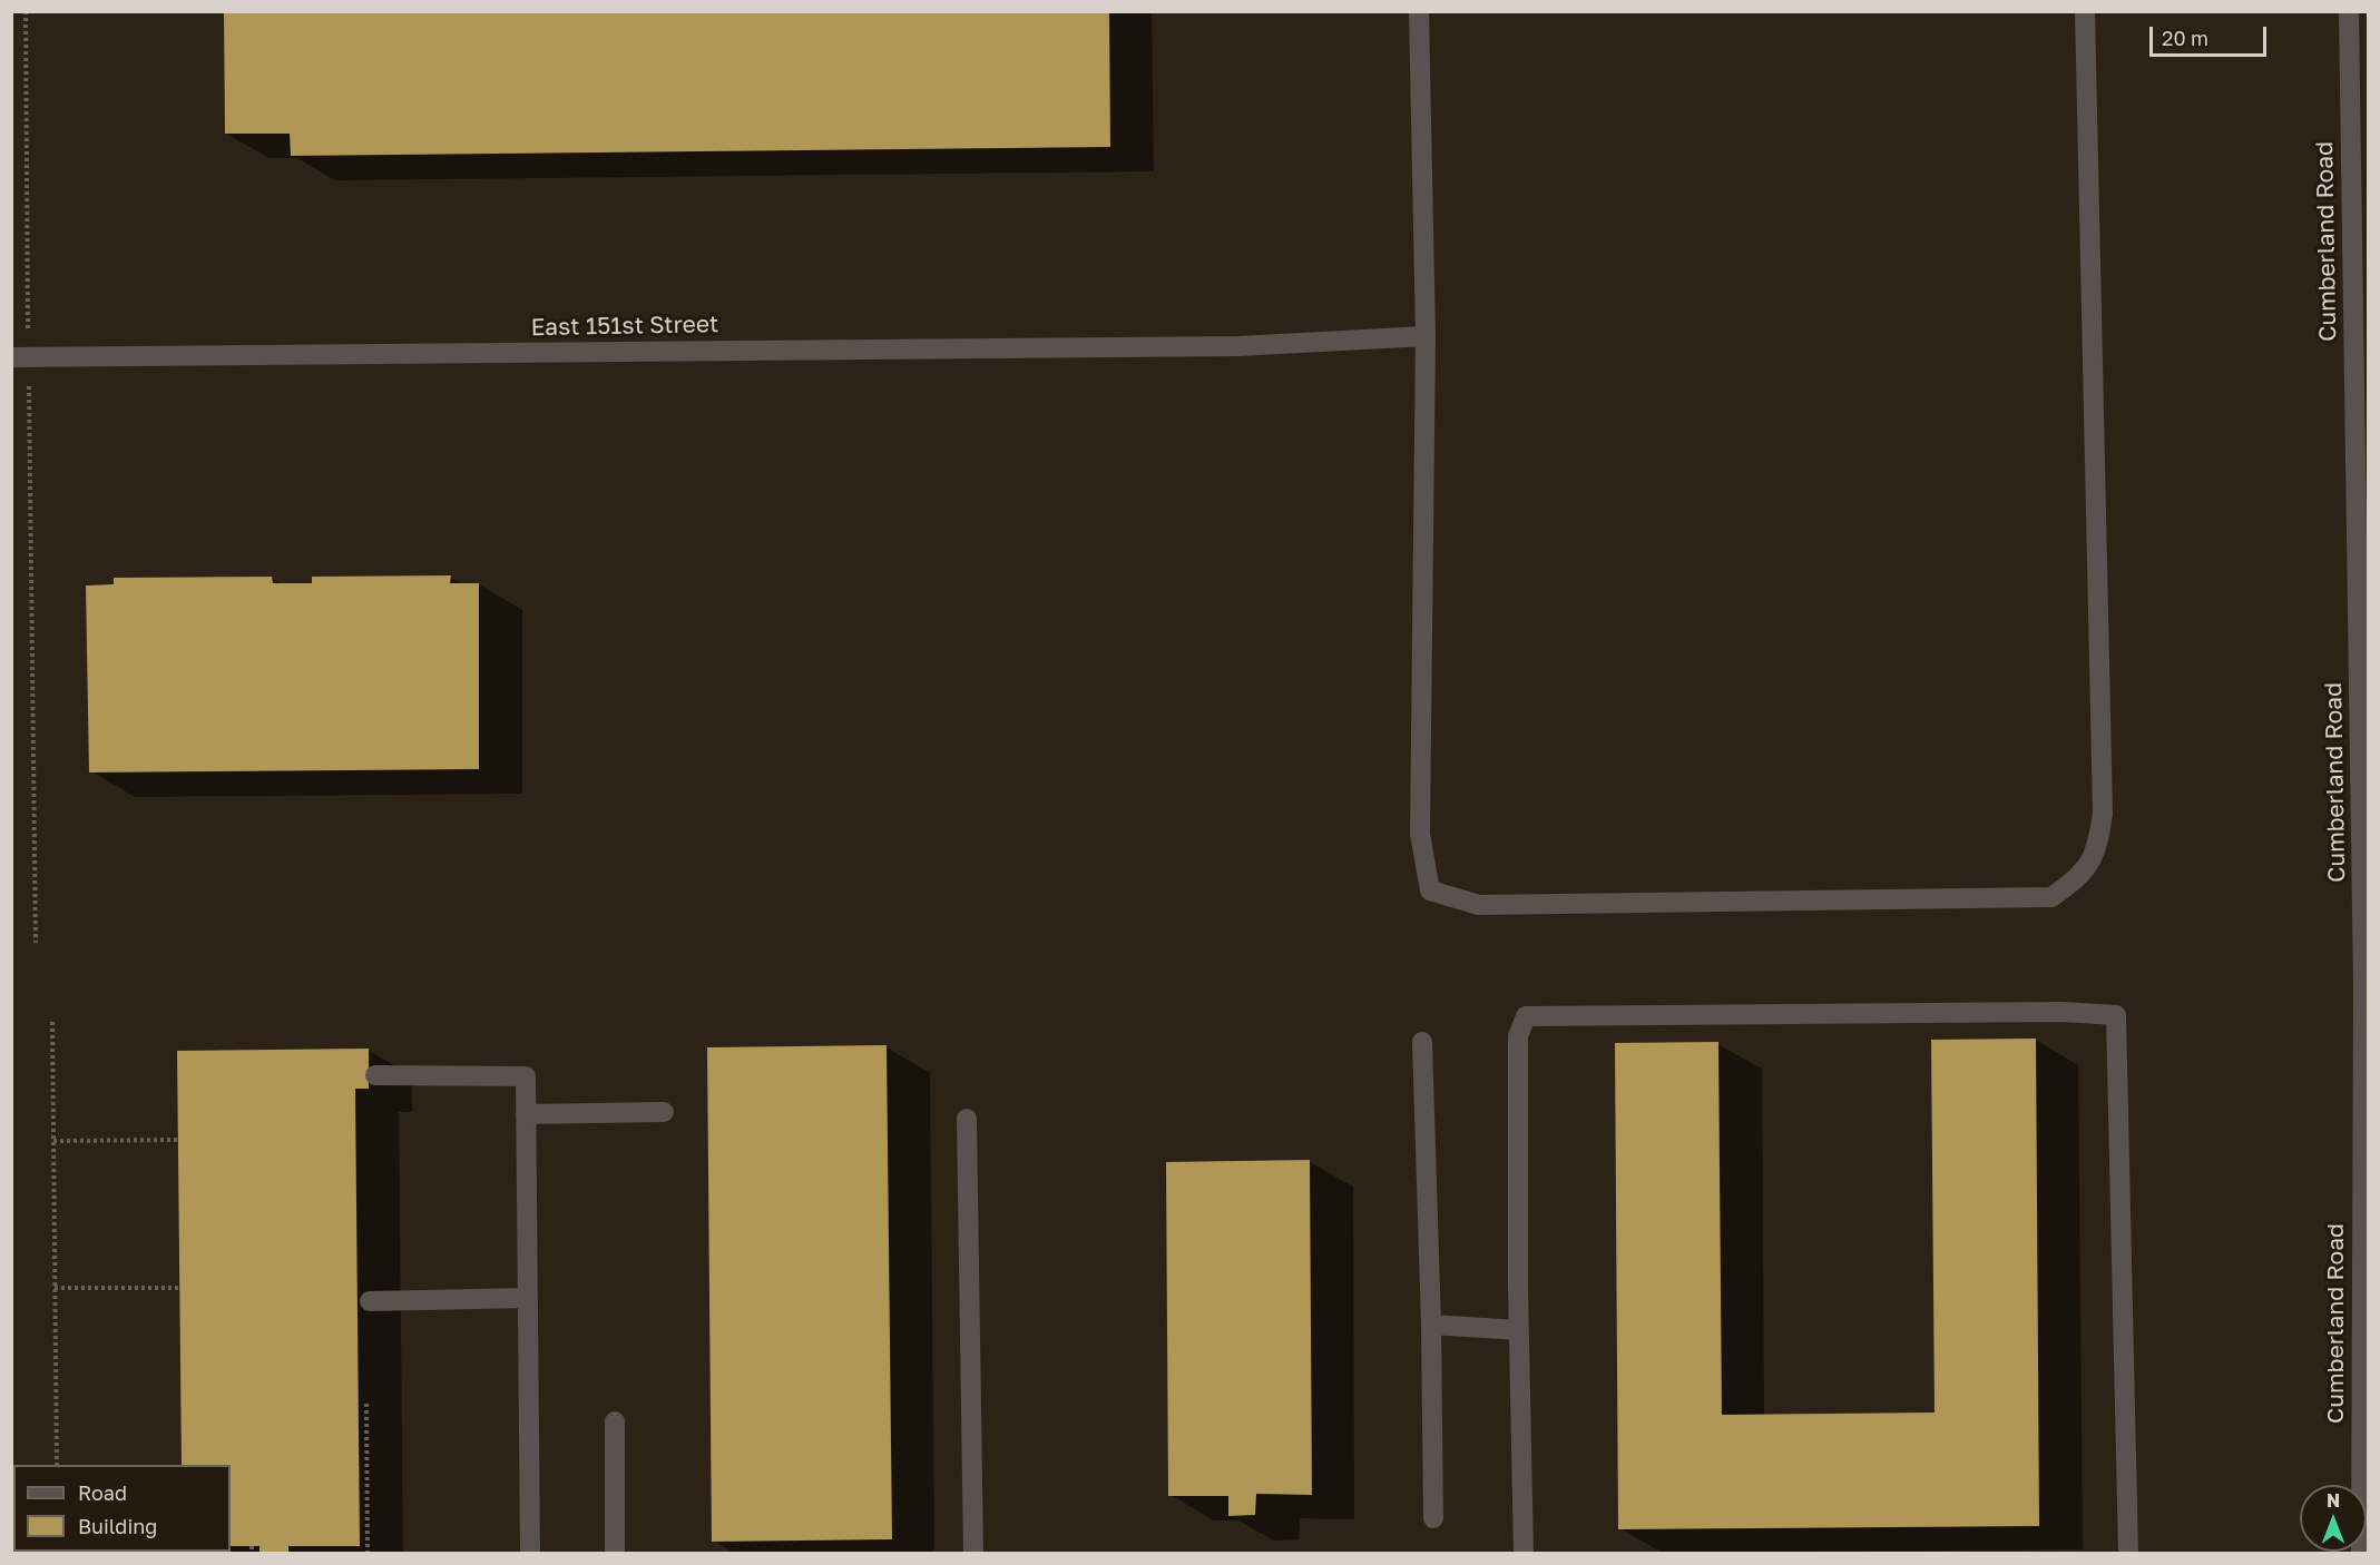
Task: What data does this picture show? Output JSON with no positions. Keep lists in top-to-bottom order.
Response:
{
  "streets": {
    "street": ["Cumberland Road", "East 151st Street"]
  },
  "legend": ["Road", "Building"],
  "scale_bar": "20 m",
  "north": "top"
}
